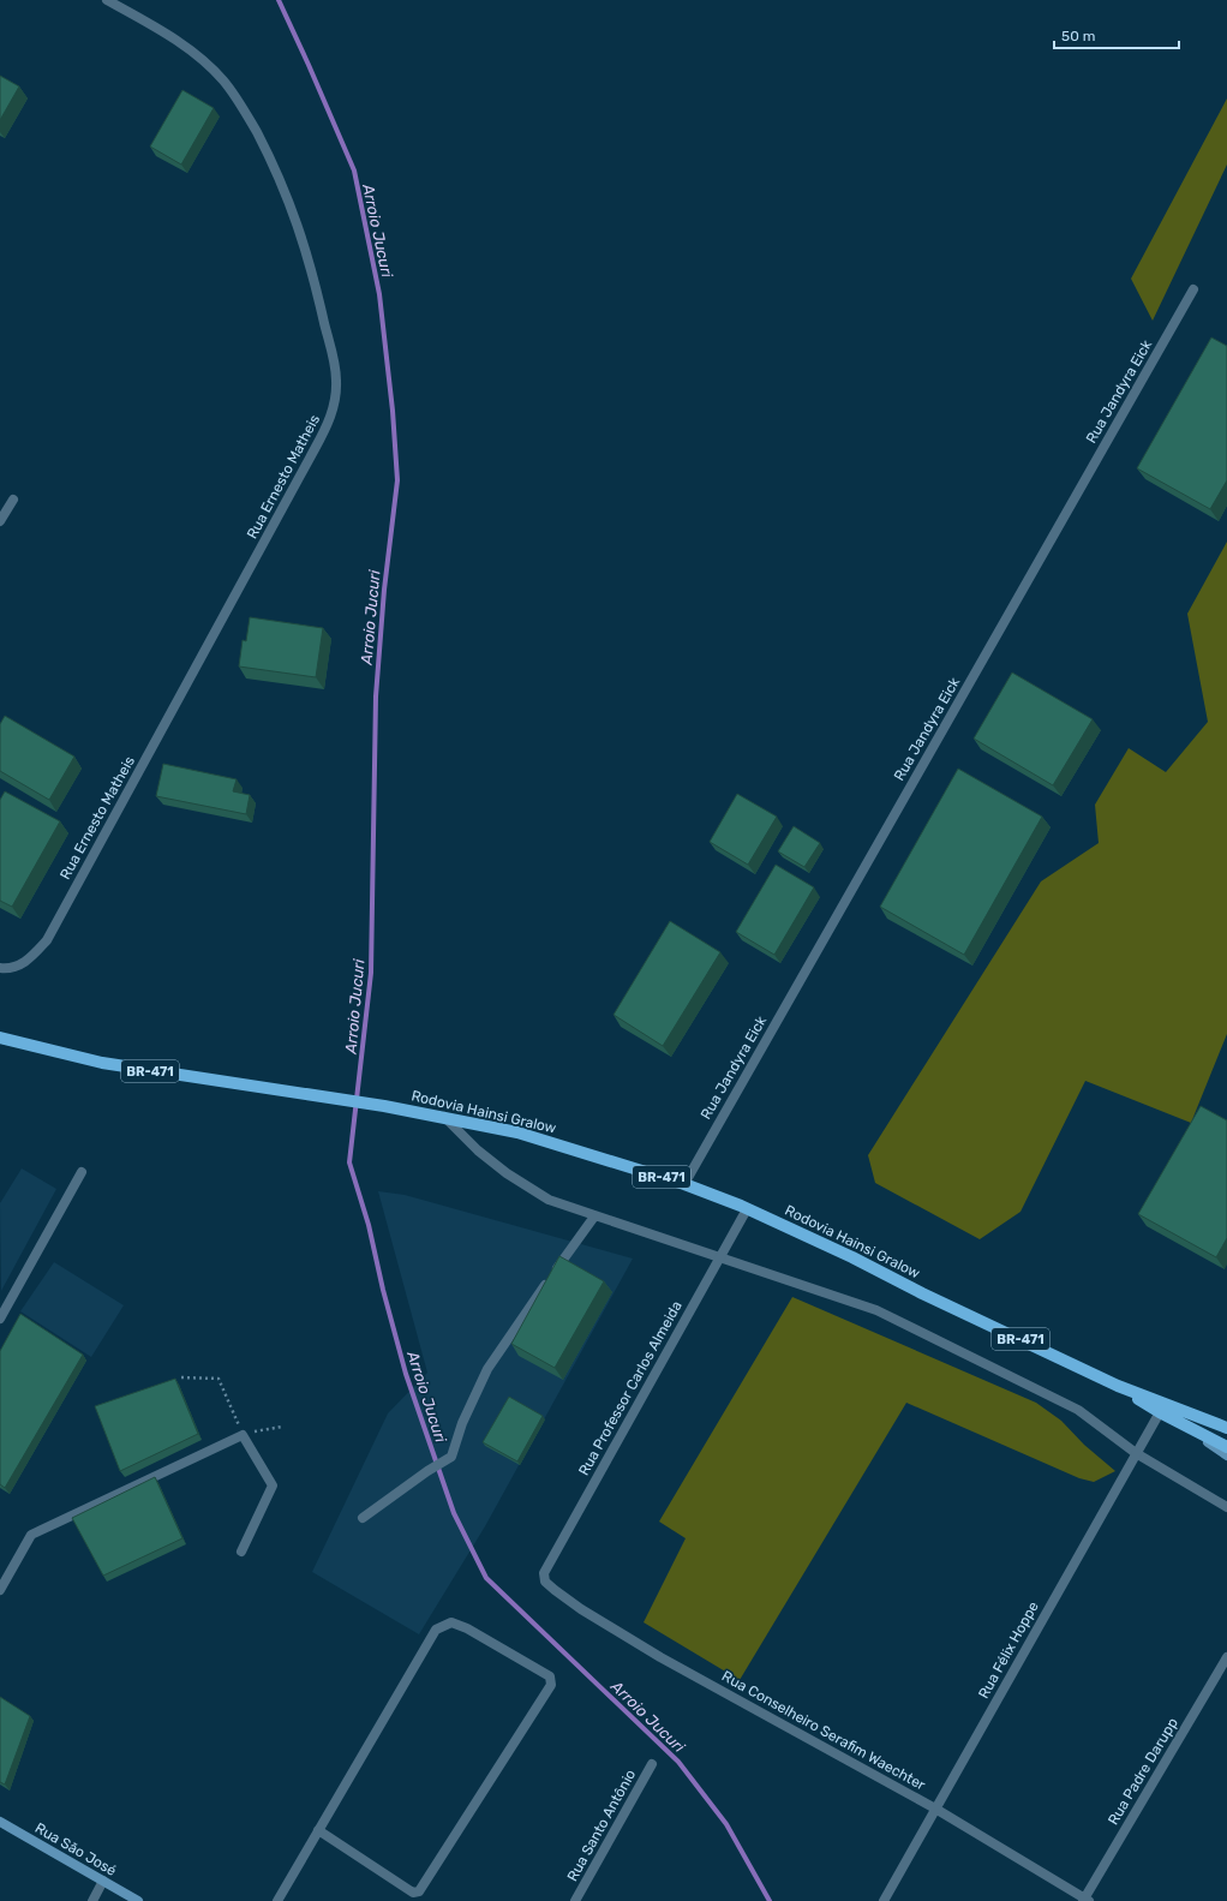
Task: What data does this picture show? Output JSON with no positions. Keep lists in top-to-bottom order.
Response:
{
  "streets": {
    "main road": ["BR-471", "Rodovia Hainsi Gralow", "Rua São José"],
    "street": [
      "Rua Jandyra Eick",
      "Rua Ernesto Matheis",
      "Rua Professor Carlos Almeida",
      "Rua Félix Hoppe",
      "Rua Conselheiro Serafim Waechter",
      "Rua Padre Darupp",
      "Rua Santo Antônio"
    ]
  },
  "crossings": [
    ["Rua Jandyra Eick", "Rodovia Hainsi Gralow"],
    ["Rodovia Hainsi Gralow", "Rua Professor Carlos Almeida"],
    ["Rodovia Hainsi Gralow", "Rua Félix Hoppe"],
    ["Rua Professor Carlos Almeida", "Rua Conselheiro Serafim Waechter"],
    ["Rua Félix Hoppe", "Rua Conselheiro Serafim Waechter"],
    ["Rua Conselheiro Serafim Waechter", "Rua Padre Darupp"]
  ],
  "water": ["Arroio Jucuri"],
  "scale_bar": "50 m"
}
